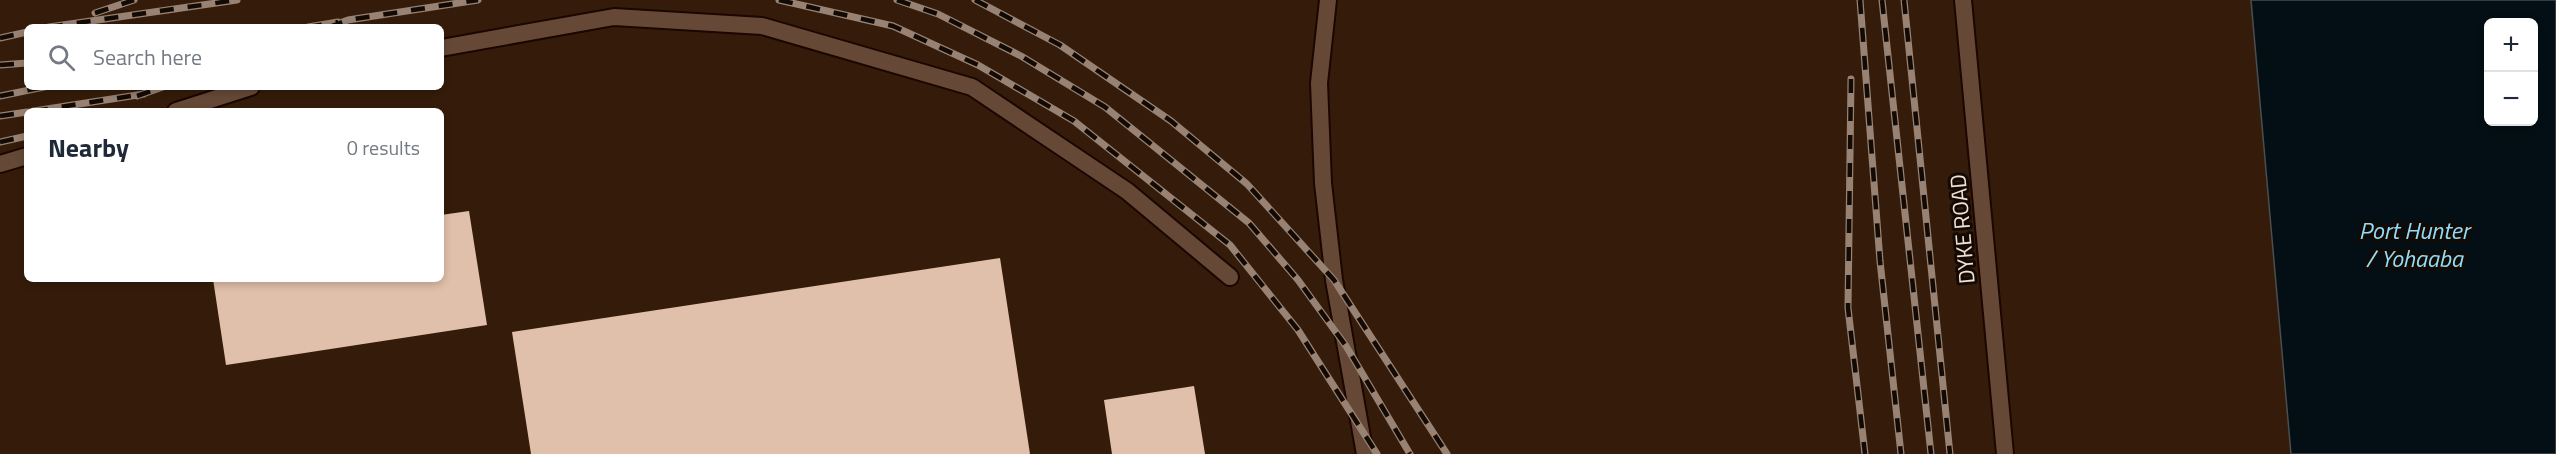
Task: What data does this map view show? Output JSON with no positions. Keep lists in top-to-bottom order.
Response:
{
  "streets": {
    "street": ["DYKE ROAD"]
  },
  "water": ["Port Hunter / Yohaaba"],
  "page": {
    "map_buttons": ["+", "−"],
    "search": "Search here",
    "heading": ["Nearby", "0 results"]
  }
}
